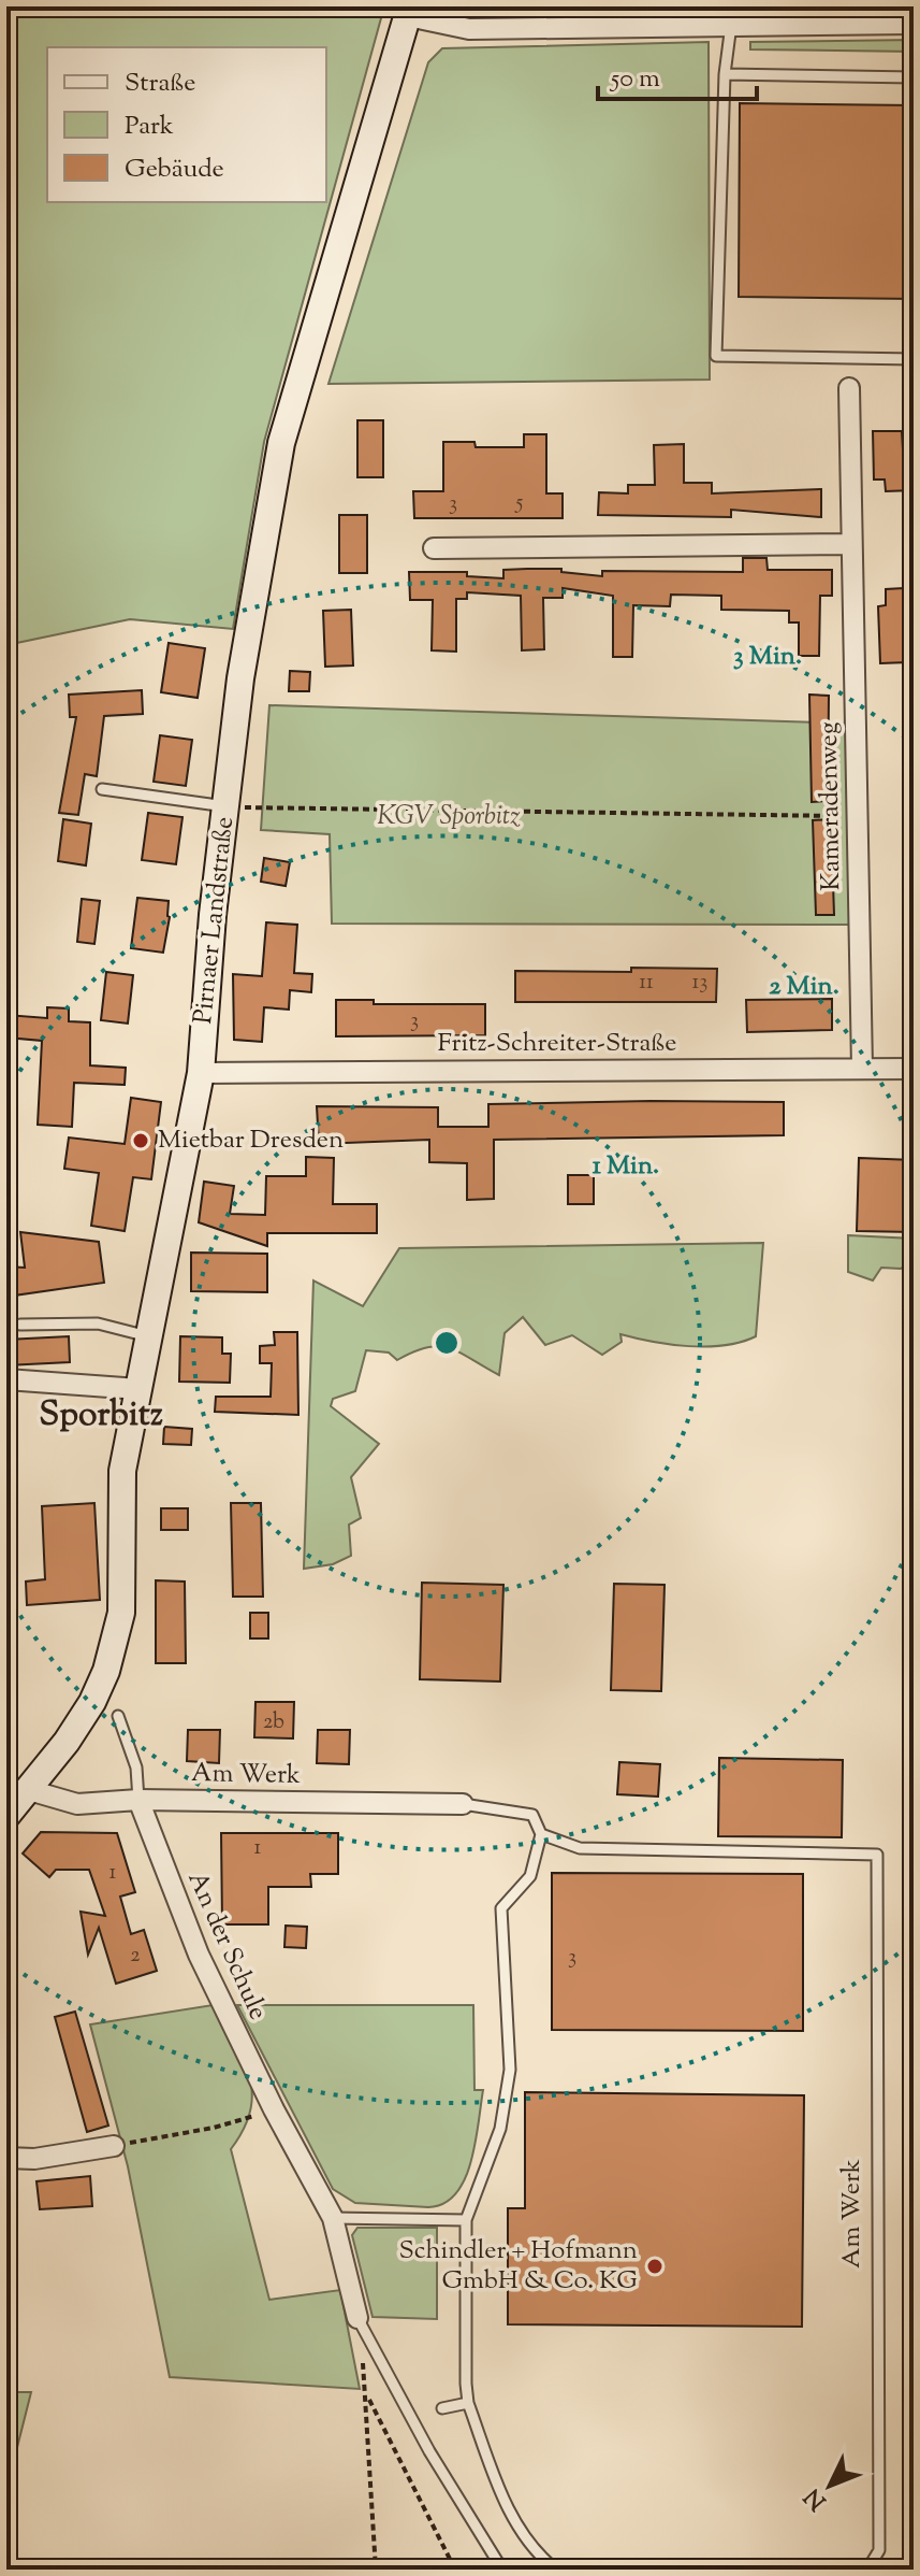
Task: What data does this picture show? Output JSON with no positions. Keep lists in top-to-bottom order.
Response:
{
  "streets": {
    "street": [
      "Kameradenweg",
      "Pirnaer Landstraße",
      "Fritz-Schreiter-Straße",
      "Am Werk",
      "An der Schule"
    ]
  },
  "crossings": [
    ["Kameradenweg", "Fritz-Schreiter-Straße"],
    ["Pirnaer Landstraße", "Fritz-Schreiter-Straße"],
    ["Pirnaer Landstraße", "Am Werk"],
    ["Am Werk", "An der Schule"]
  ],
  "districts": ["Sporbitz"],
  "parks": ["KGV Sporbitz"],
  "places": ["Mietbar Dresden", "Schindler + Hofmann GmbH & Co. KG"],
  "house_numbers": [
    "5",
    "3",
    "11",
    "13",
    "3",
    "2b",
    "1",
    "1",
    "2",
    "3"
  ],
  "legend": ["Straße", "Park", "Gebäude"],
  "scale_bar": "50 m",
  "north": "bottom left",
  "rings": ["3 Min.", "2 Min.", "1 Min."]
}
